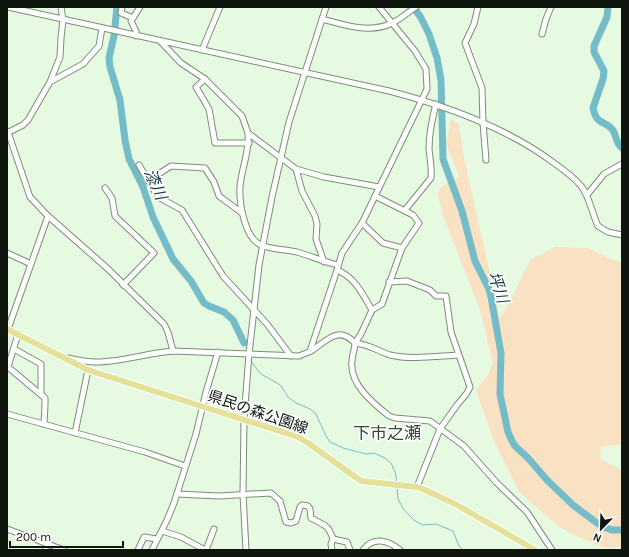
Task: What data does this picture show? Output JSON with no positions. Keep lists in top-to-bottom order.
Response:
{
  "streets": {
    "main road": ["県民の森公園線"]
  },
  "districts": ["下市之瀬"],
  "water": ["漆川", "坪川"],
  "scale_bar": "200 m",
  "north": "bottom left"
}
